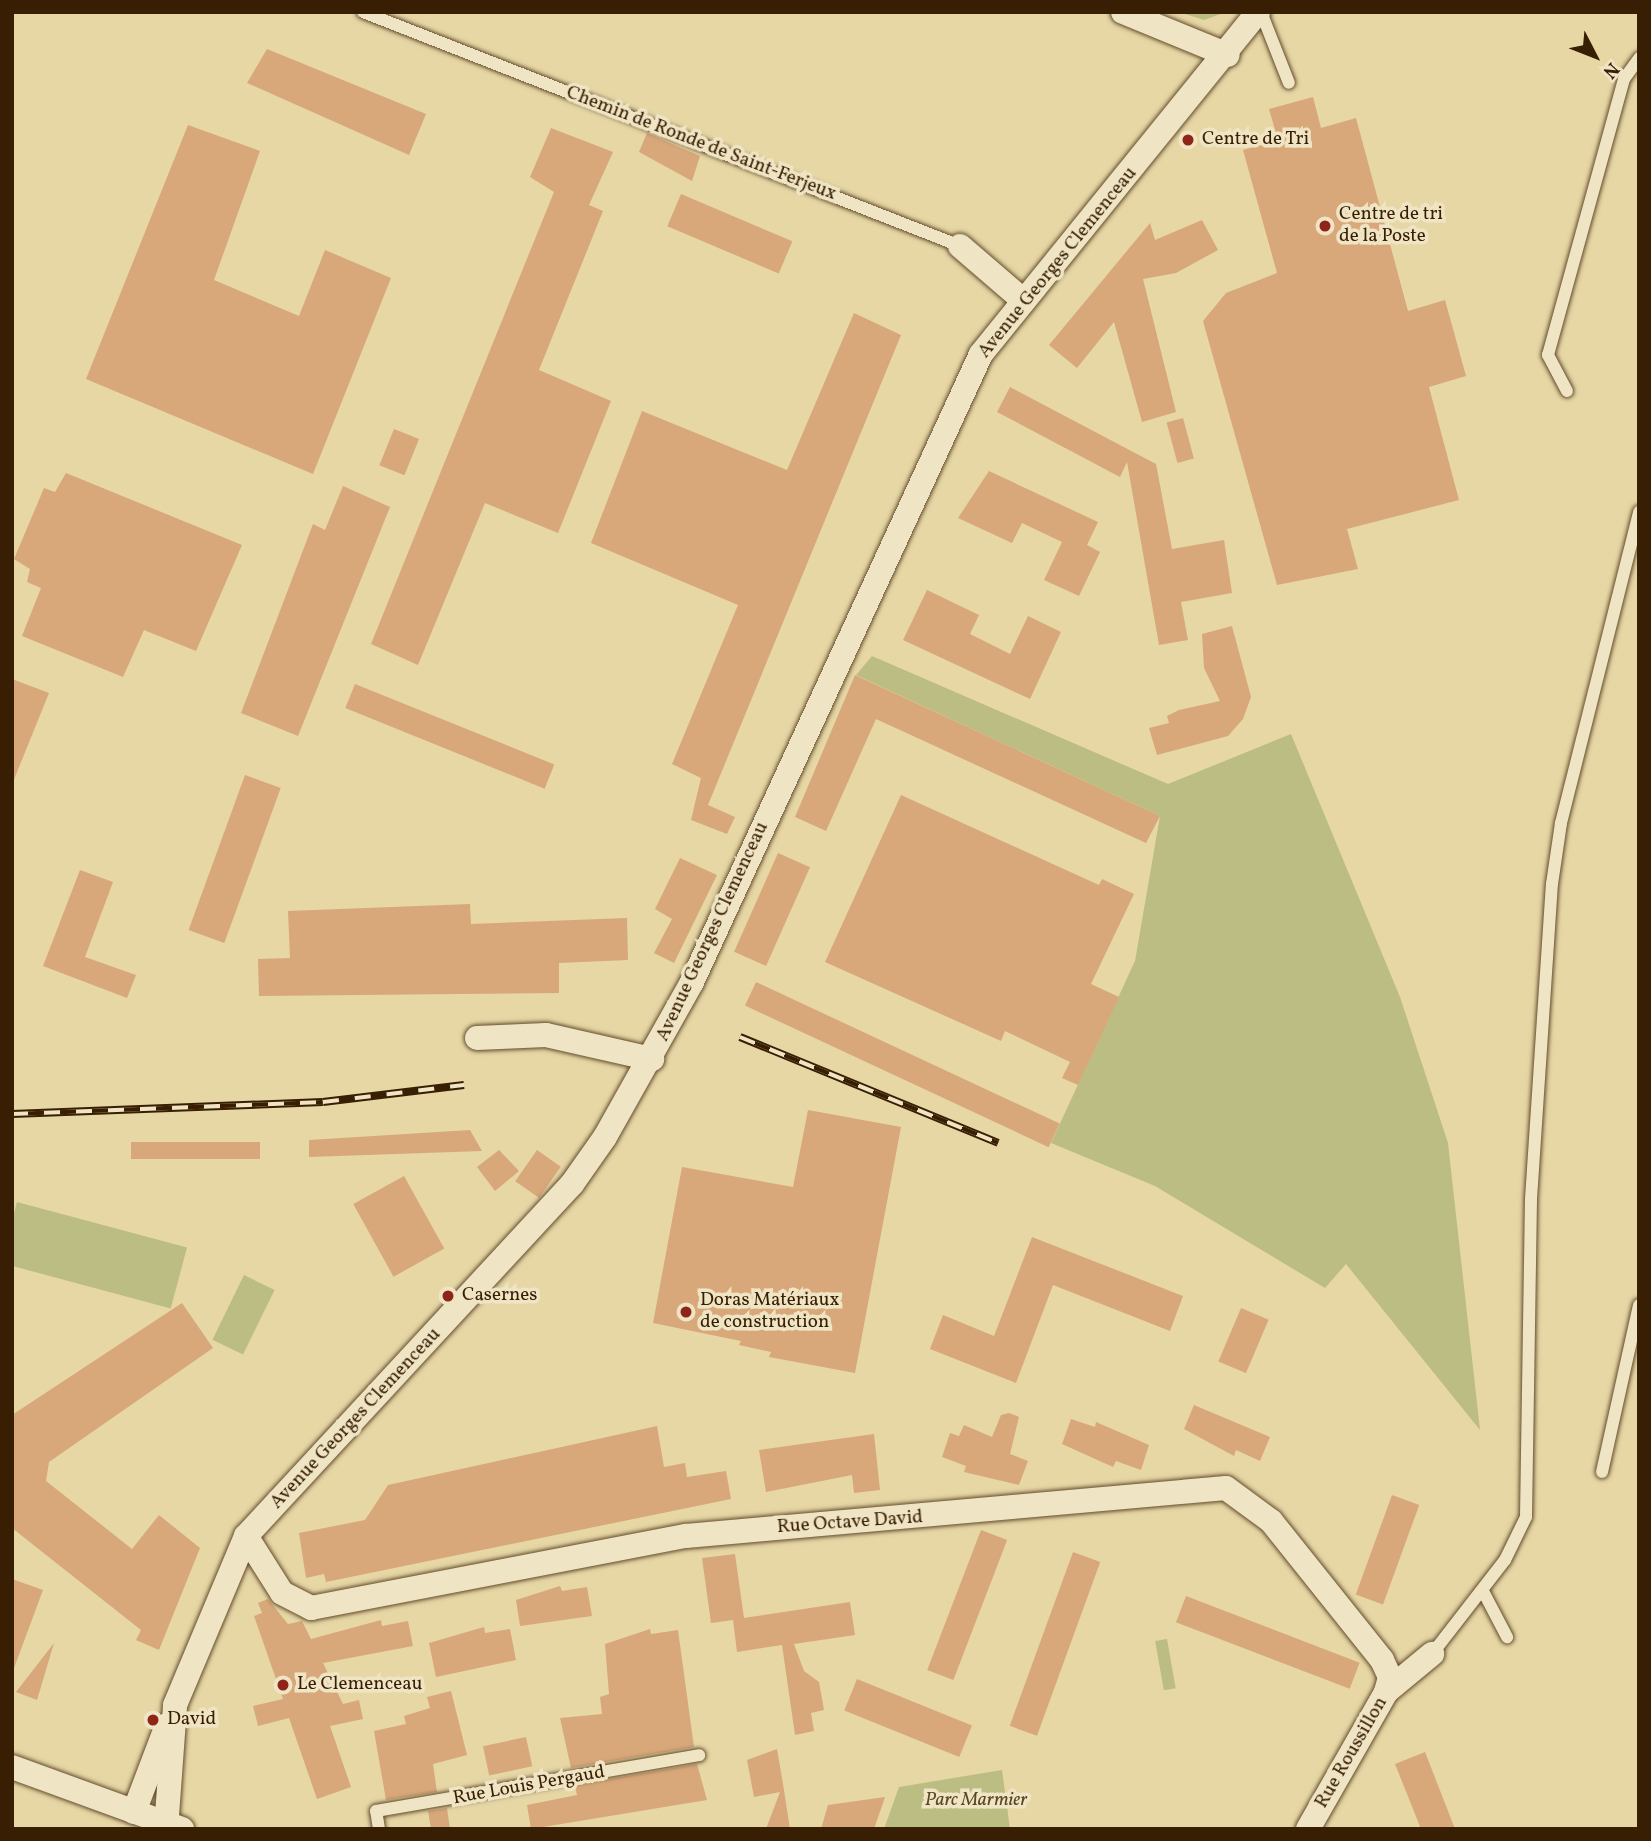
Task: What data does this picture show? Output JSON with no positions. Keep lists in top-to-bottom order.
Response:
{
  "streets": {
    "street": [
      "Chemin de Ronde de Saint-Ferjeux",
      "Avenue Georges Clemenceau",
      "Rue Octave David",
      "Rue Roussillon"
    ],
    "lane": ["Rue Louis Pergaud"]
  },
  "crossings": [
    ["Chemin de Ronde de Saint-Ferjeux", "Avenue Georges Clemenceau"],
    ["Avenue Georges Clemenceau", "Rue Octave David"],
    ["Rue Octave David", "Rue Roussillon"]
  ],
  "parks": ["Parc Marmier"],
  "places": [
    "Centre de Tri",
    "Centre de tri de la Poste",
    "Casernes",
    "Doras Matériaux de construction",
    "Le Clemenceau",
    "David"
  ],
  "north": "bottom right"
}
